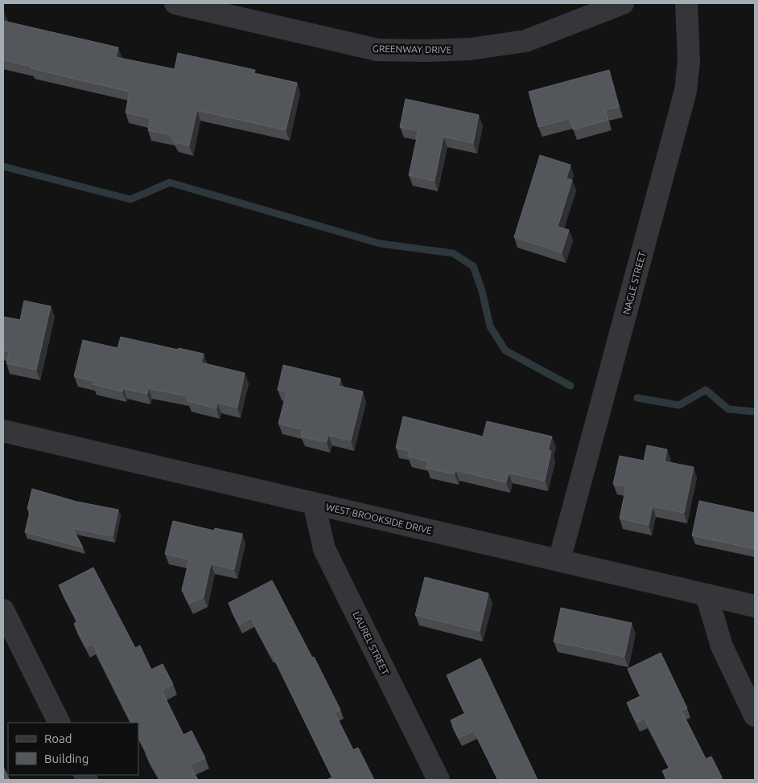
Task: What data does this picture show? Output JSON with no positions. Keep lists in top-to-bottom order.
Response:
{
  "streets": {
    "street": [
      "GREENWAY DRIVE",
      "NAGLE STREET",
      "WEST BROOKSIDE DRIVE",
      "LAUREL STREET"
    ]
  },
  "crossings": [
    ["NAGLE STREET", "WEST BROOKSIDE DRIVE"],
    ["WEST BROOKSIDE DRIVE", "LAUREL STREET"]
  ],
  "legend": ["Road", "Building"]
}
